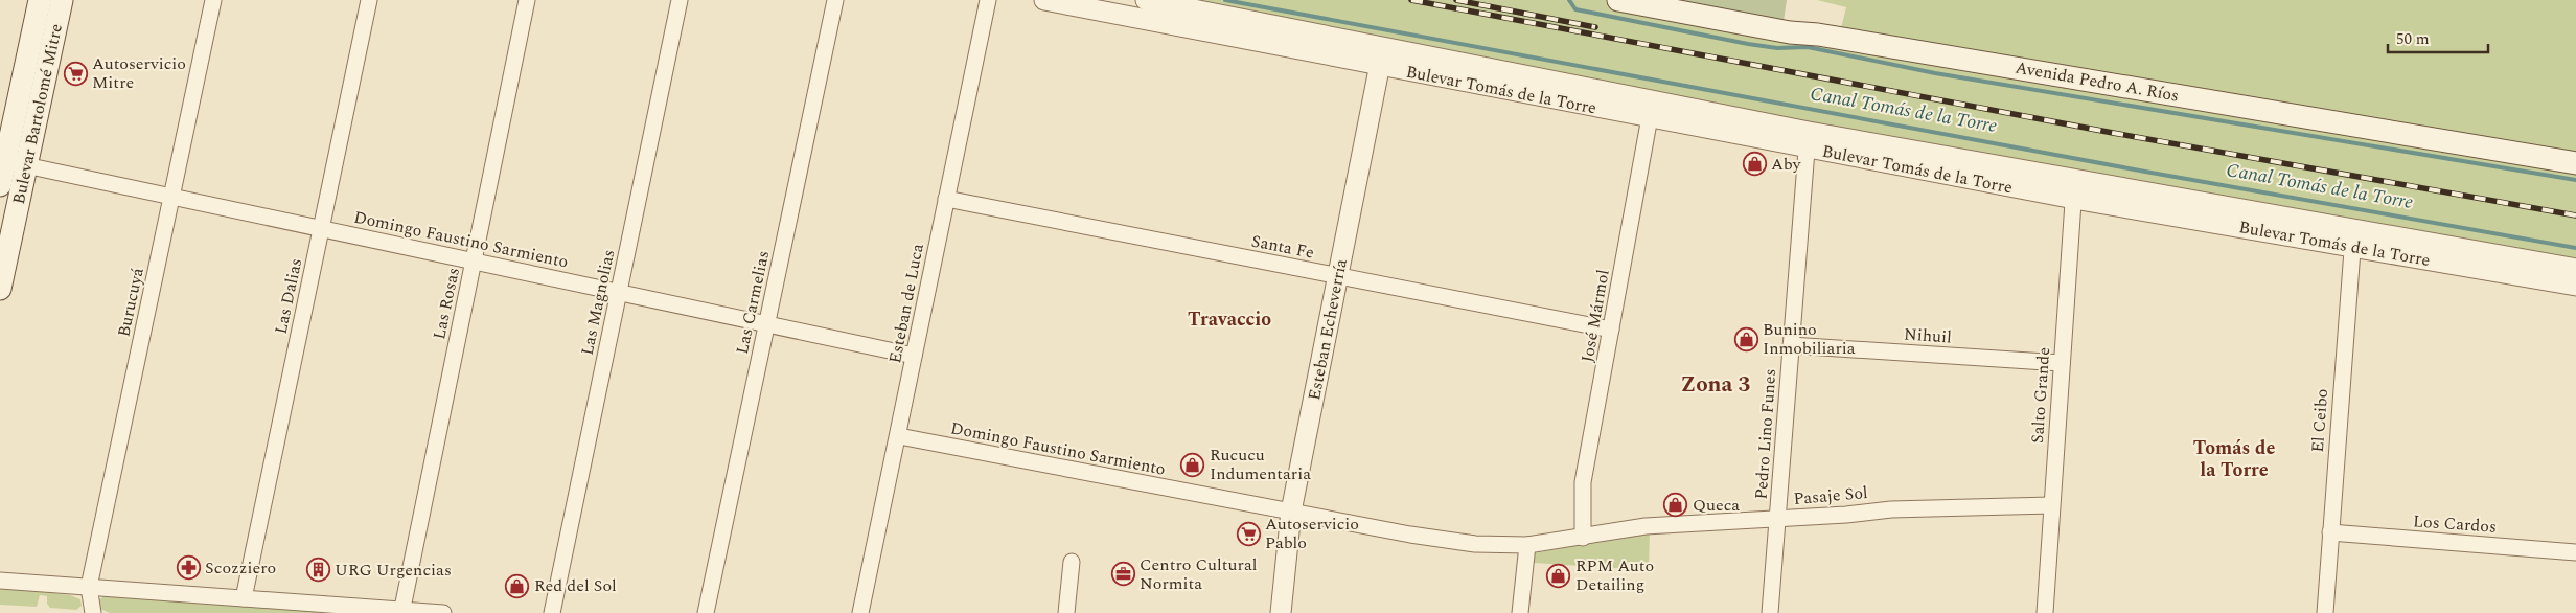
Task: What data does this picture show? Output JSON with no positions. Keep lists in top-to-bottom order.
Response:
{
  "streets": {
    "main road": ["Avenida Pedro A. Ríos", "Bulevar Bartolomé Mitre"],
    "street": [
      "Bulevar Tomás de la Torre",
      "Domingo Faustino Sarmiento",
      "Santa Fe",
      "Las Dalias",
      "Burucuyá",
      "Las Magnolias",
      "Las Carmelias",
      "Las Rosas",
      "Esteban de Luca",
      "José Mármol",
      "Esteban Echeverría",
      "Nihuil",
      "Salto Grande",
      "El Ceibo",
      "Pedro Lino Funes",
      "Pasaje Sol",
      "Los Cardos"
    ]
  },
  "crossings": [
    ["Bulevar Tomás de la Torre", "José Mármol"],
    ["Bulevar Tomás de la Torre", "Esteban Echeverría"],
    ["Bulevar Tomás de la Torre", "Salto Grande"],
    ["Bulevar Tomás de la Torre", "El Ceibo"],
    ["Bulevar Tomás de la Torre", "Pedro Lino Funes"],
    ["Bulevar Bartolomé Mitre", "Domingo Faustino Sarmiento"],
    ["Domingo Faustino Sarmiento", "Las Dalias"],
    ["Domingo Faustino Sarmiento", "Burucuyá"],
    ["Domingo Faustino Sarmiento", "Las Magnolias"],
    ["Domingo Faustino Sarmiento", "Las Carmelias"],
    ["Domingo Faustino Sarmiento", "Las Rosas"],
    ["Domingo Faustino Sarmiento", "Esteban de Luca"],
    ["Domingo Faustino Sarmiento", "José Mármol"],
    ["Domingo Faustino Sarmiento", "Esteban Echeverría"],
    ["Domingo Faustino Sarmiento", "Pasaje Sol"],
    ["Santa Fe", "Esteban de Luca"],
    ["Santa Fe", "José Mármol"],
    ["Santa Fe", "Esteban Echeverría"],
    ["José Mármol", "Pasaje Sol"],
    ["Nihuil", "Salto Grande"],
    ["Nihuil", "Pedro Lino Funes"],
    ["Salto Grande", "Pasaje Sol"],
    ["El Ceibo", "Los Cardos"],
    ["Pedro Lino Funes", "Pasaje Sol"]
  ],
  "districts": ["Travaccio", "Zona 3", "Tomás de la Torre"],
  "water": ["Canal Tomás de la Torre"],
  "places": {
    "supermarket": ["Autoservicio Mitre", "Autoservicio Pablo"],
    "shop": [
      "Aby",
      "Bunino Inmobiliaria",
      "Rucucu Indumentaria",
      "Queca",
      "RPM Auto Detailing",
      "Red del Sol"
    ],
    "pharmacy": ["Scozziero"],
    "building": ["URG Urgencias"],
    "office": ["Centro Cultural Normita"]
  },
  "scale_bar": "50 m"
}
